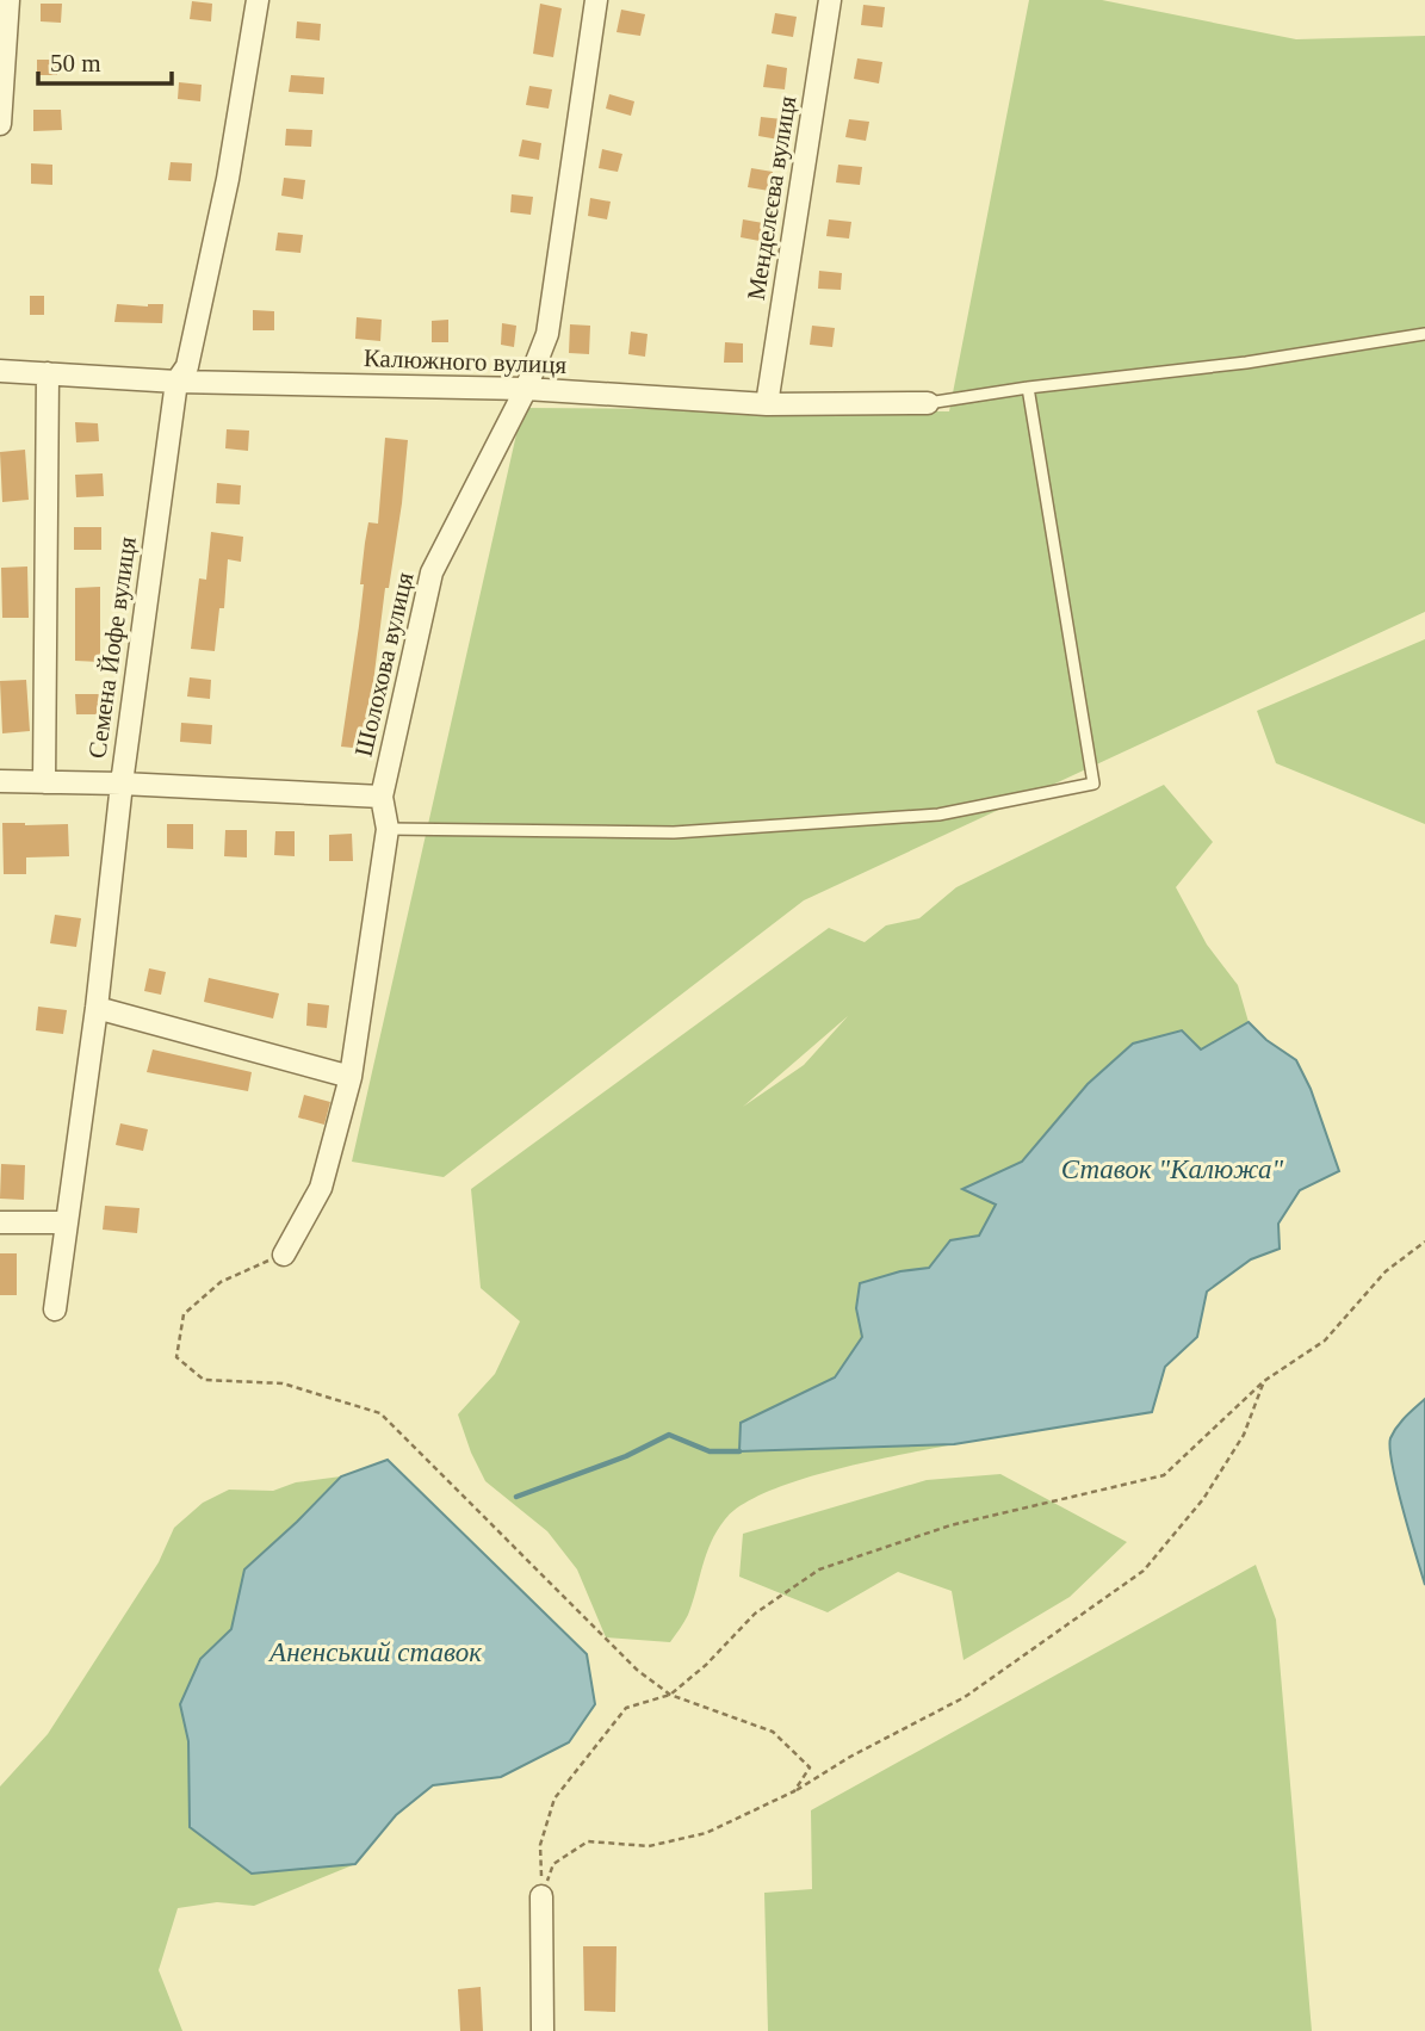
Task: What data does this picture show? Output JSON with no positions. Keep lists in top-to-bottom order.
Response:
{
  "streets": {
    "street": [
      "Менделєєва вулиця",
      "Калюжного вулиця",
      "Семена Йофе вулиця",
      "Шолохова вулиця"
    ]
  },
  "crossings": [
    ["Менделєєва вулиця", "Калюжного вулиця"],
    ["Калюжного вулиця", "Семена Йофе вулиця"],
    ["Калюжного вулиця", "Шолохова вулиця"]
  ],
  "water": ["Ставок \"Калюжа\"", "Аненський ставок"],
  "scale_bar": "50 m"
}
